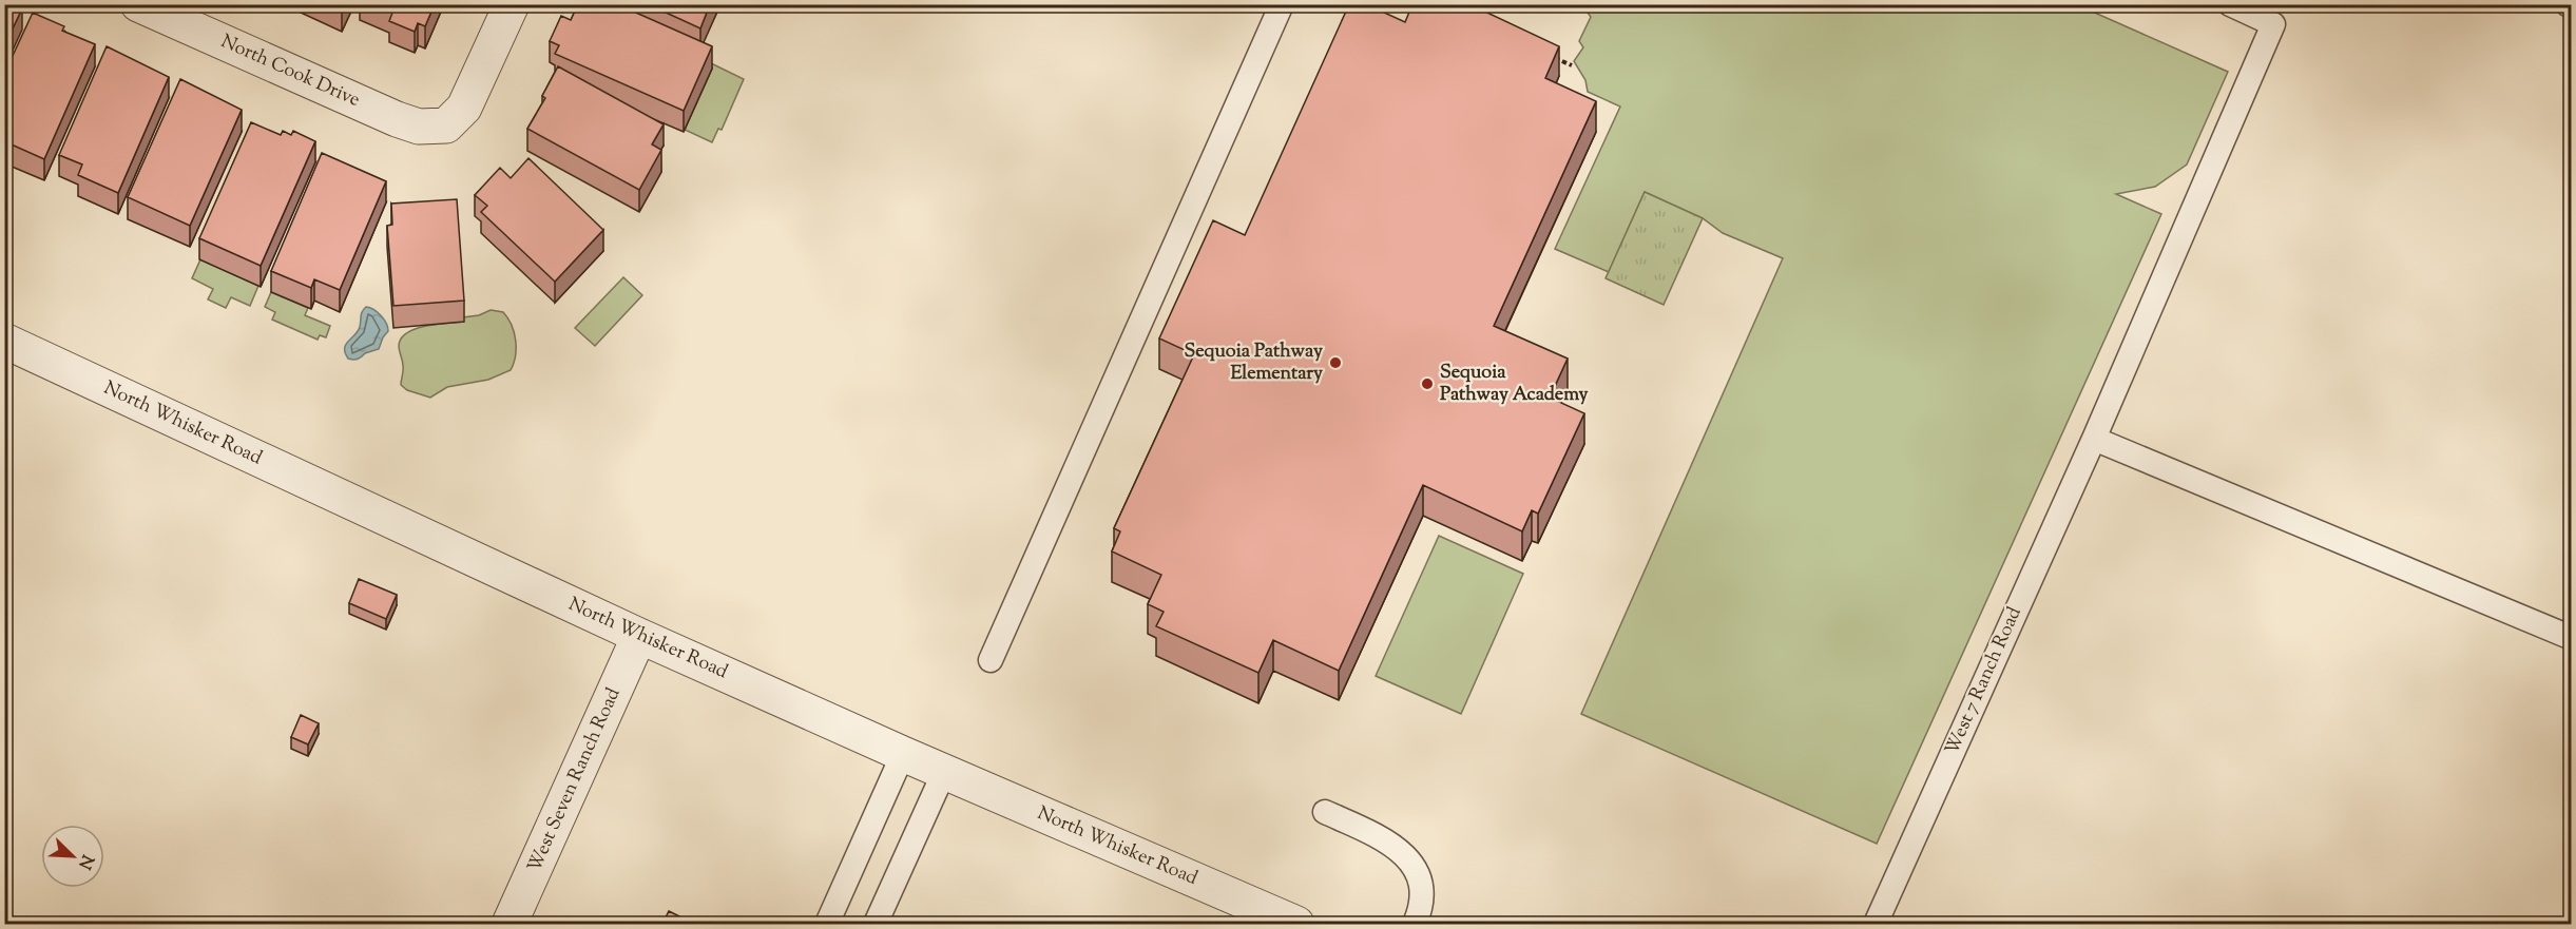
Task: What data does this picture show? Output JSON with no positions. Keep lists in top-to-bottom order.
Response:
{
  "streets": {
    "street": ["North Cook Drive", "North Whisker Road", "West Seven Ranch Road"],
    "lane": ["West 7 Ranch Road"]
  },
  "crossings": [
    ["North Whisker Road", "West Seven Ranch Road"]
  ],
  "places": ["Sequoia Pathway Elementary", "Sequoia Pathway Academy"],
  "north": "bottom right"
}
